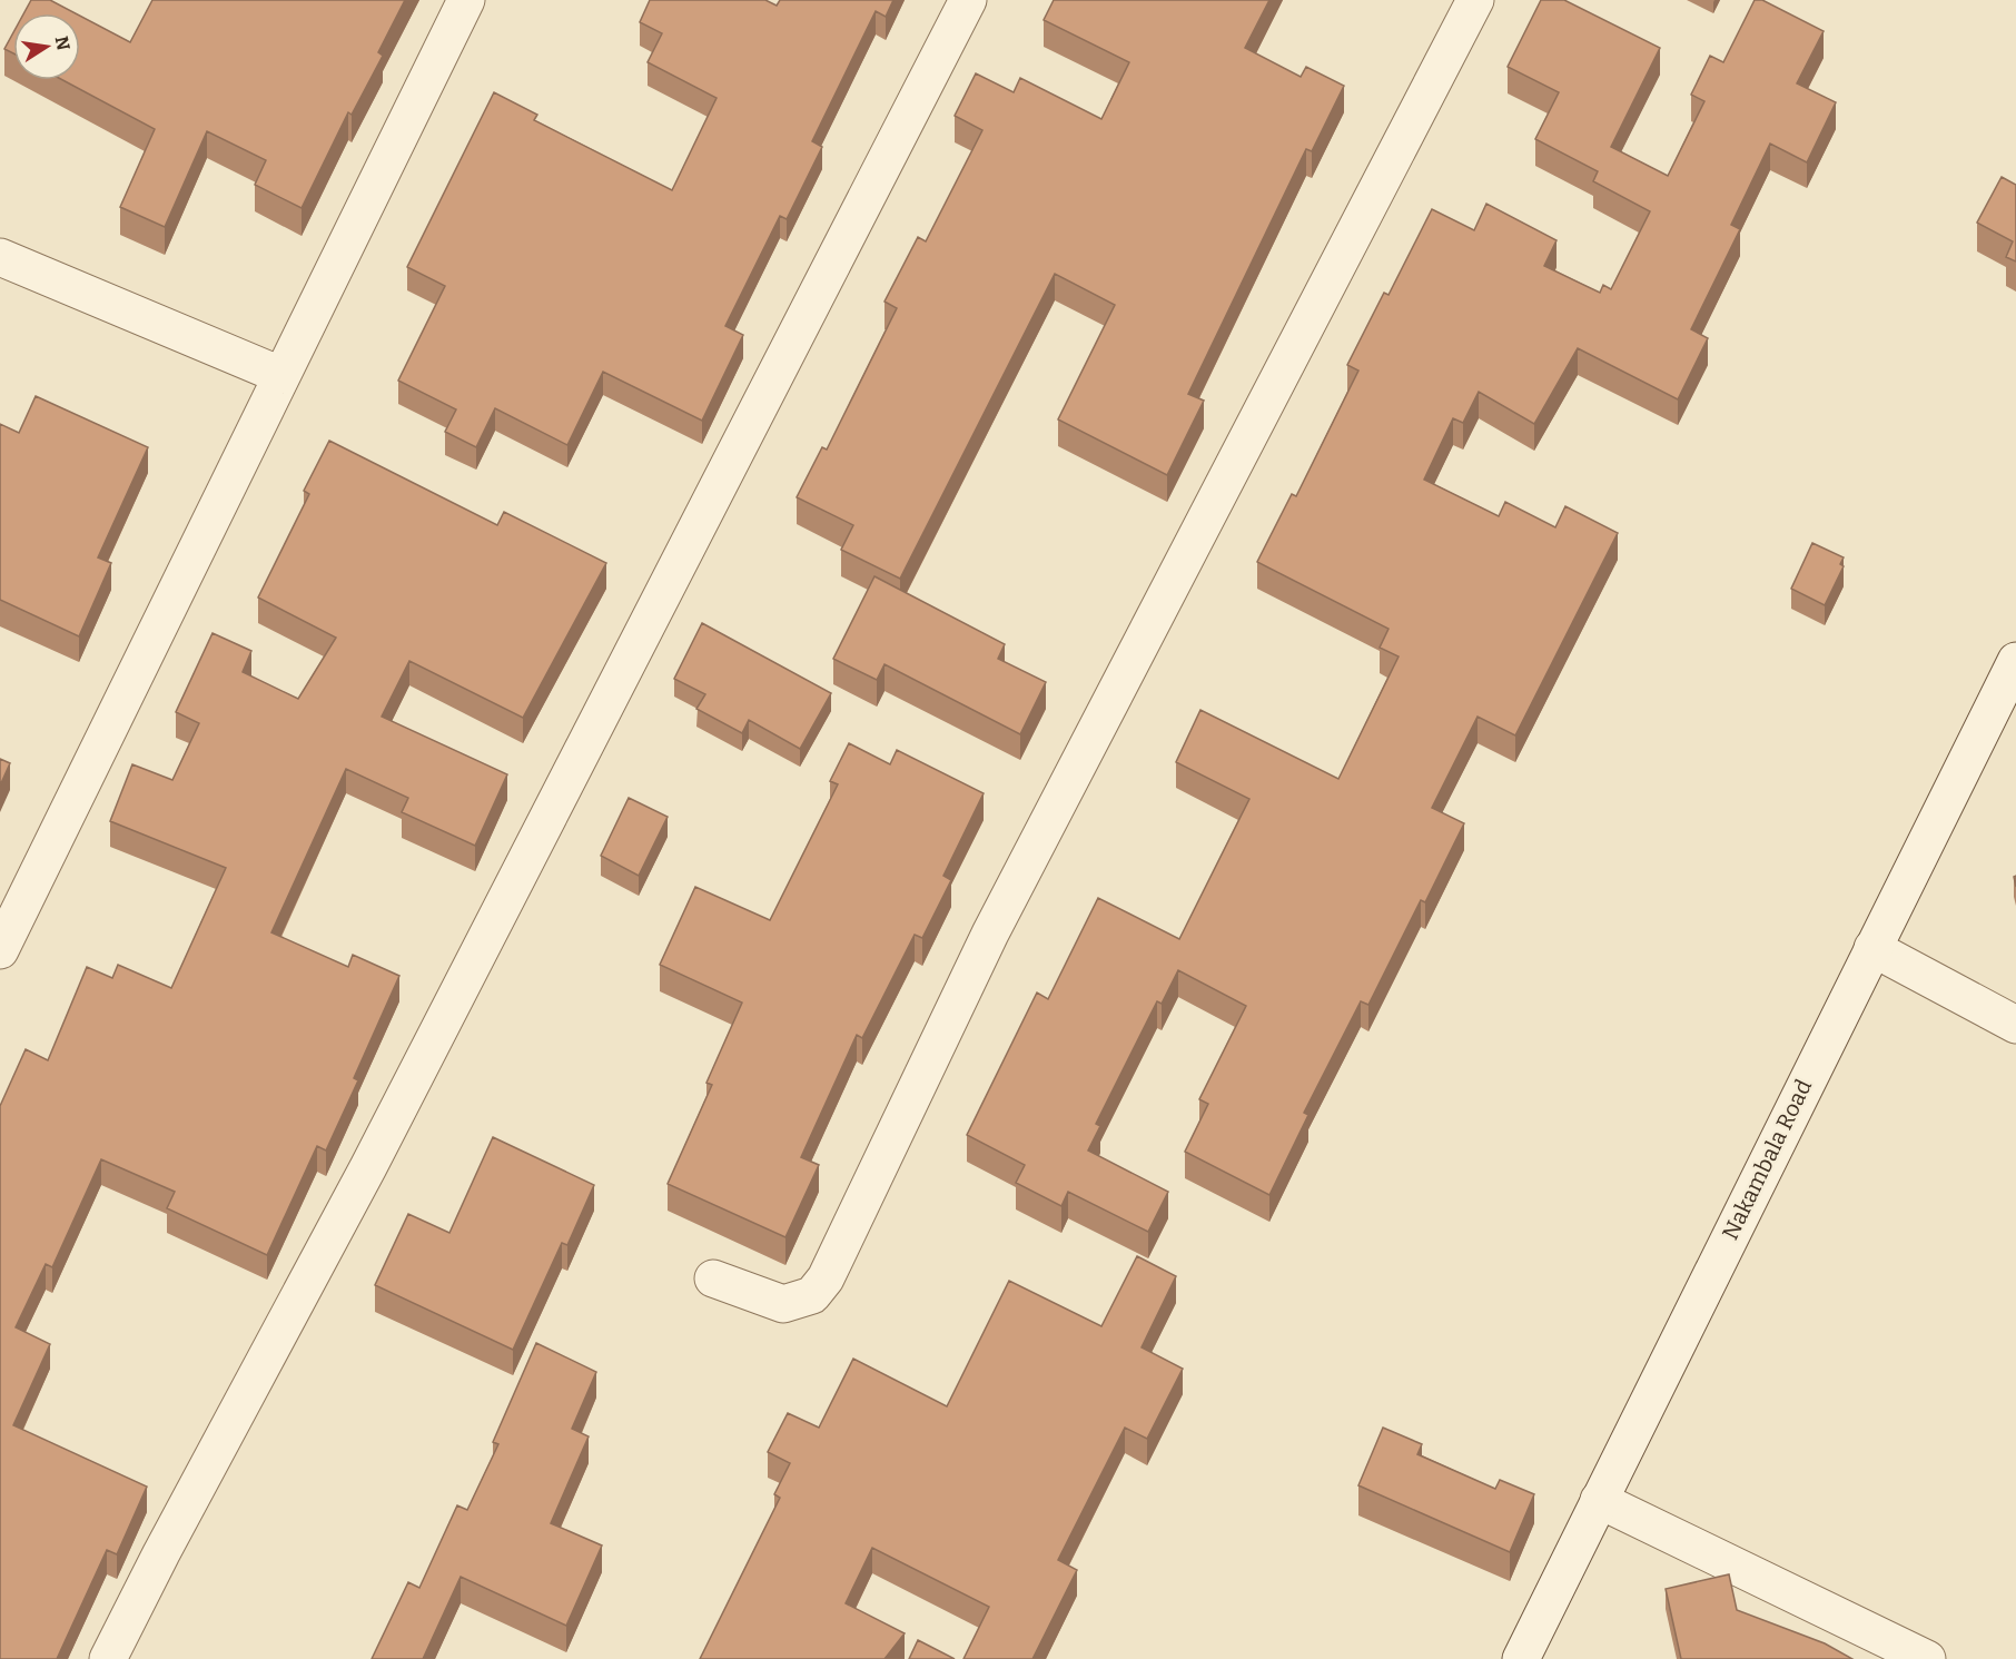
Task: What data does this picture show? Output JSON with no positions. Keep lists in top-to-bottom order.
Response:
{
  "streets": {
    "street": ["Nakambala Road"]
  },
  "north": "right"
}
